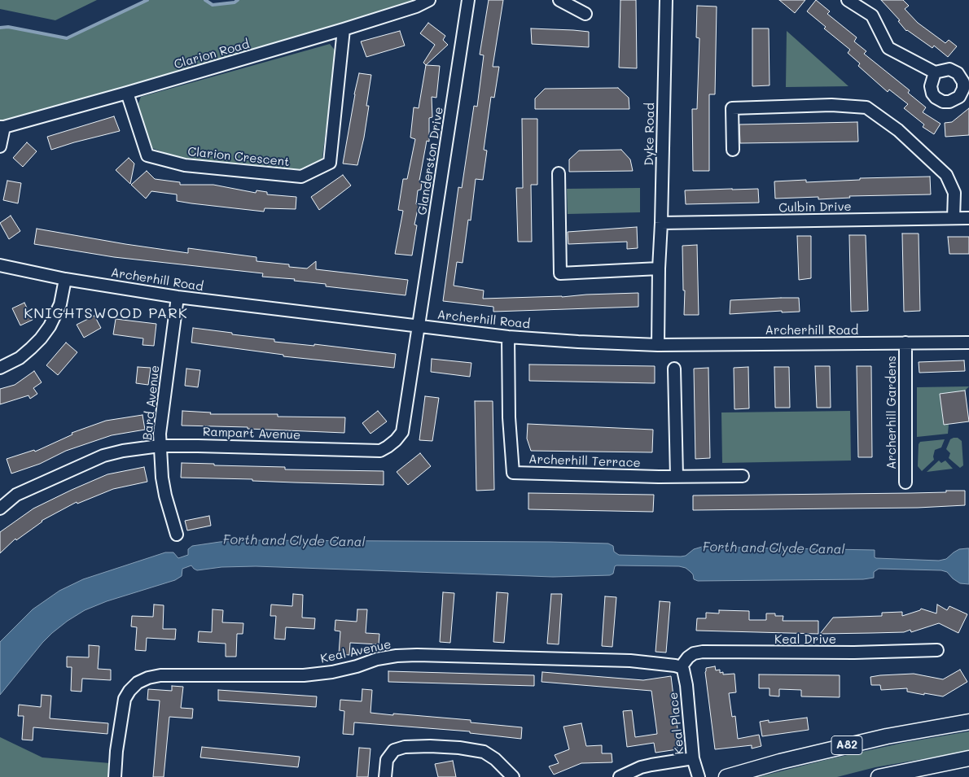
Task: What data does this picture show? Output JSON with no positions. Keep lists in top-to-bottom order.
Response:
{
  "streets": {
    "main road": ["A82"],
    "street": [
      "Clarion Road",
      "Dyke Road",
      "Clarion Crescent",
      "Glanderston Drive",
      "Culbin Drive",
      "Archerhill Road",
      "Bard Avenue",
      "Archerhill Gardens",
      "Rampart Avenue",
      "Archerhill Terrace",
      "Keal Drive",
      "Keal Avenue",
      "Keal Place"
    ]
  },
  "crossings": [
    ["Clarion Road", "Clarion Crescent"],
    ["Dyke Road", "Culbin Drive"],
    ["Dyke Road", "Archerhill Road"],
    ["Glanderston Drive", "Archerhill Road"],
    ["Glanderston Drive", "Rampart Avenue"],
    ["Archerhill Road", "Bard Avenue"],
    ["Archerhill Road", "Archerhill Gardens"],
    ["Archerhill Road", "Rampart Avenue"],
    ["Archerhill Road", "Archerhill Terrace"],
    ["Bard Avenue", "Rampart Avenue"],
    ["Keal Drive", "Keal Avenue"],
    ["Keal Drive", "Keal Place"],
    ["Keal Avenue", "Keal Place"]
  ],
  "districts": ["KNIGHTSWOOD PARK"],
  "water": ["Forth and Clyde Canal"]
}
